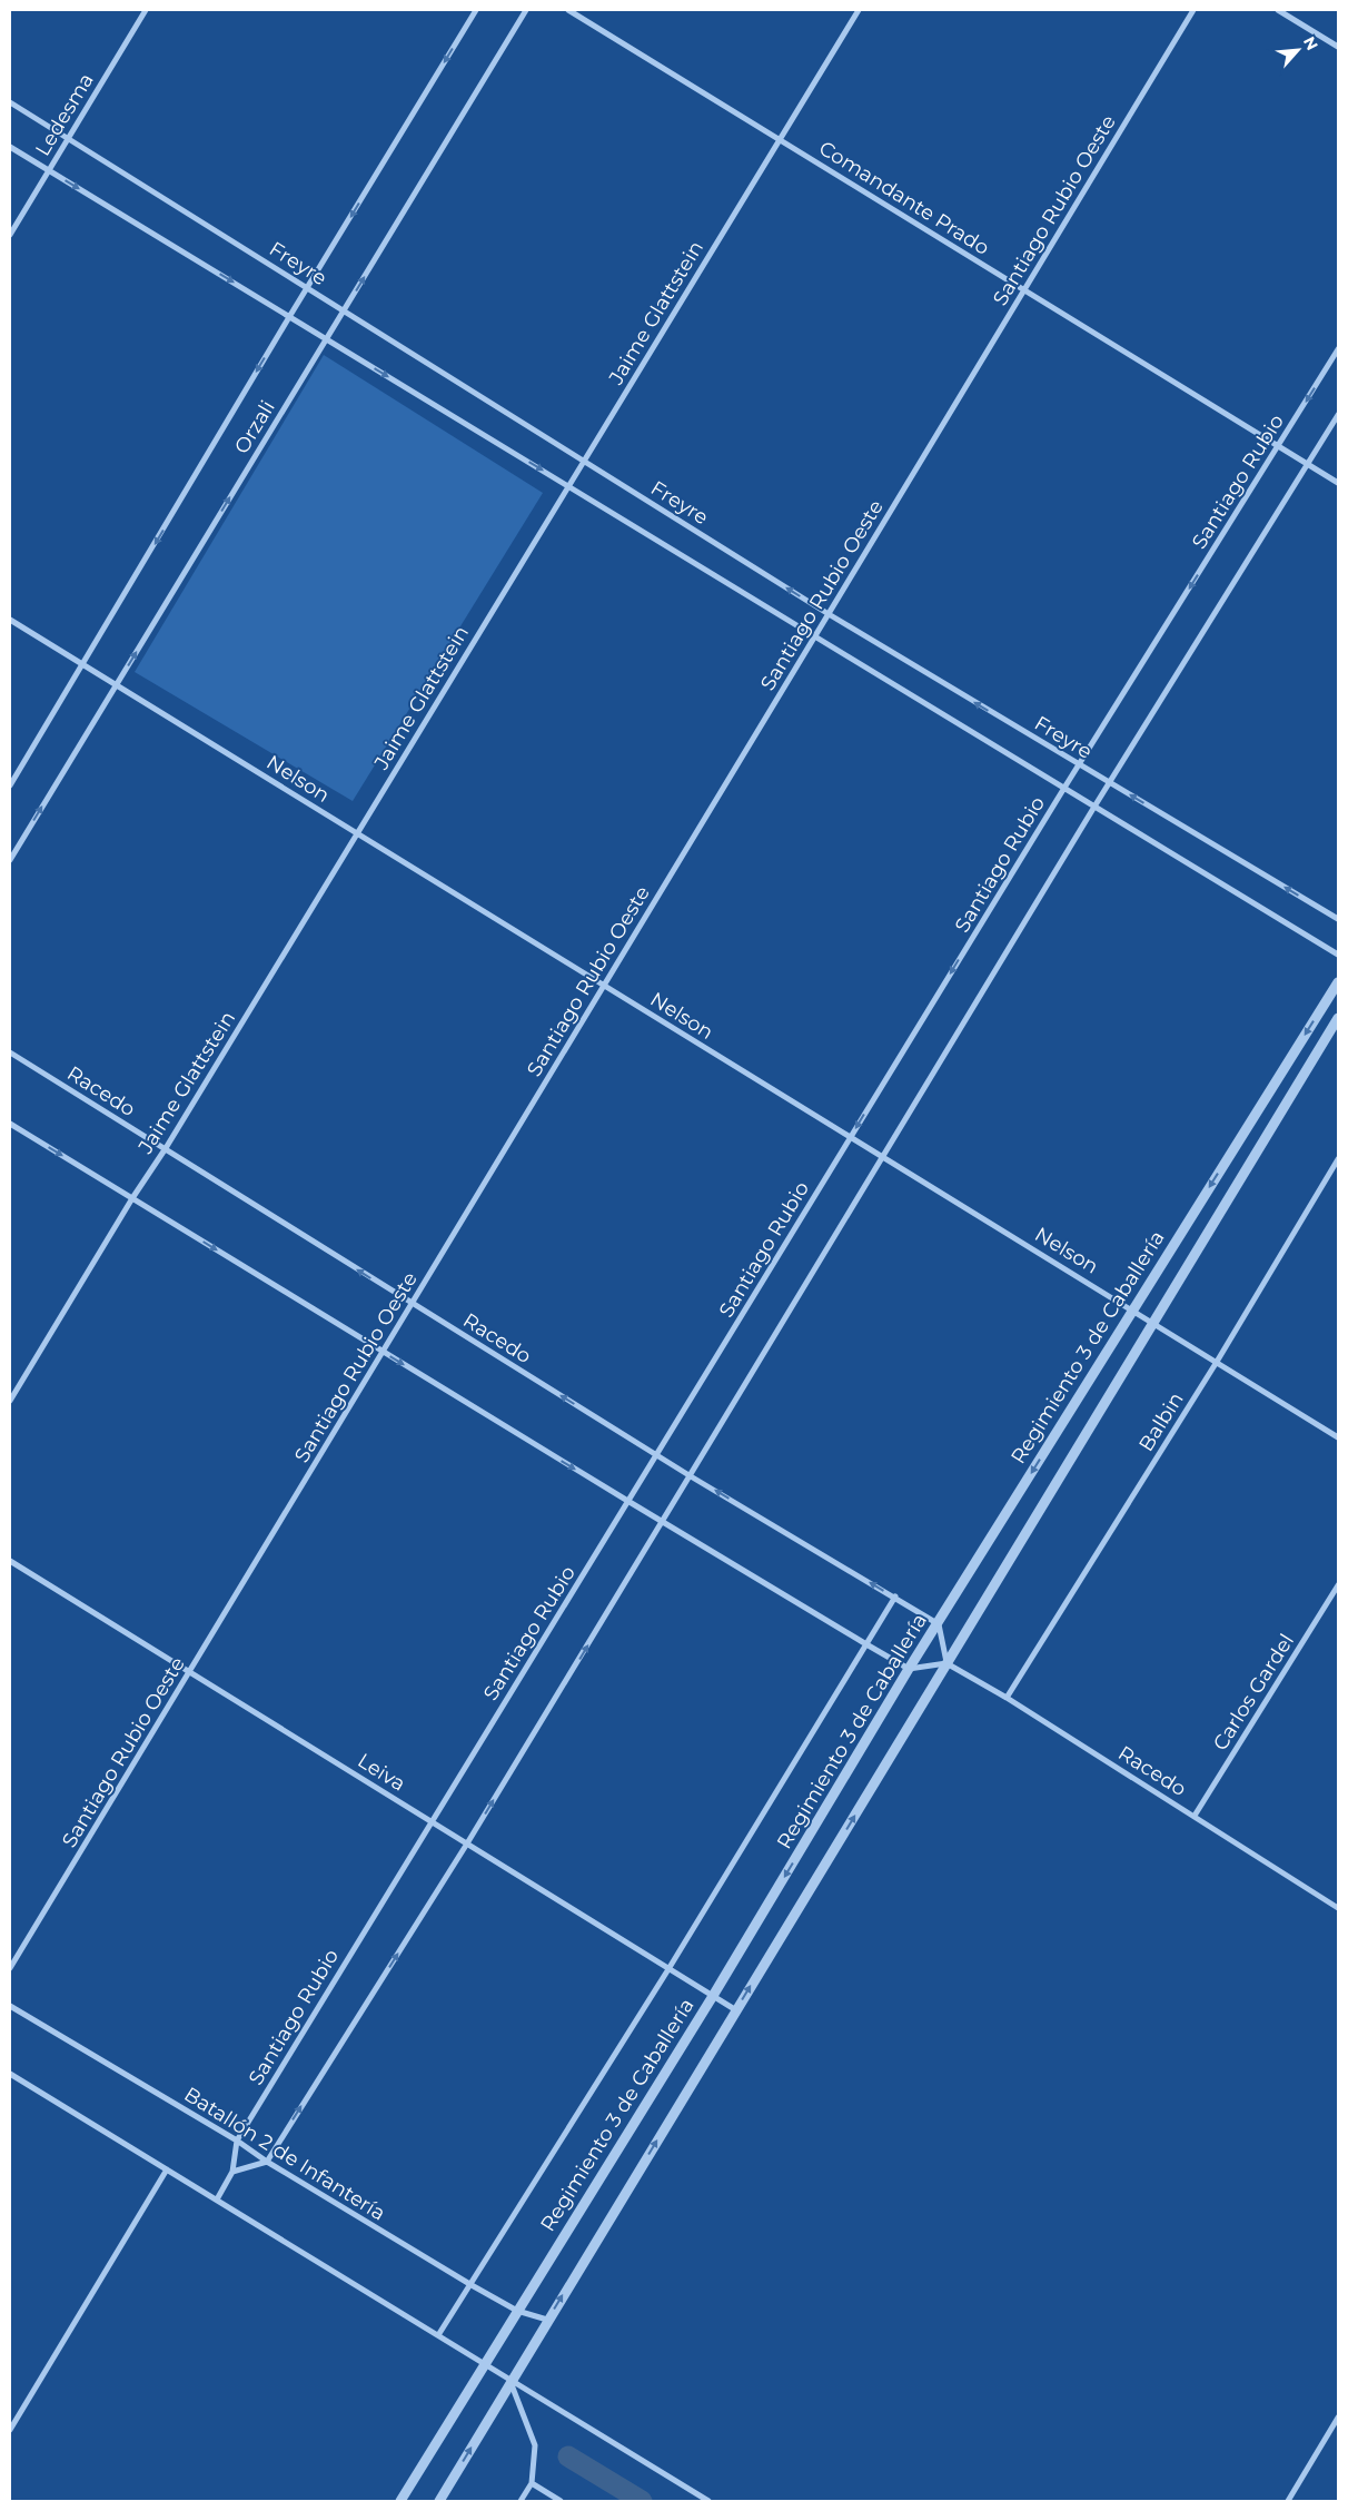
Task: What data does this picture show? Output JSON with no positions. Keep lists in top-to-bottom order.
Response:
{
  "streets": {
    "street": [
      "Ledesma",
      "Comandante Prado",
      "Santiago Rubio Oeste",
      "Freyre",
      "Jaime Glattstein",
      "Orzali",
      "Santiago Rubio",
      "Nelson",
      "Racedo",
      "Regimiento 3 de Caballería",
      "Balbin",
      "Carlos Gardel",
      "Leiva",
      "Batallón 2 de Infantería"
    ]
  },
  "crossings": [
    ["Ledesma", "Freyre"],
    ["Comandante Prado", "Santiago Rubio Oeste"],
    ["Comandante Prado", "Jaime Glattstein"],
    ["Comandante Prado", "Santiago Rubio"],
    ["Santiago Rubio Oeste", "Freyre"],
    ["Santiago Rubio Oeste", "Nelson"],
    ["Santiago Rubio Oeste", "Racedo"],
    ["Santiago Rubio Oeste", "Leiva"],
    ["Freyre", "Jaime Glattstein"],
    ["Freyre", "Orzali"],
    ["Freyre", "Santiago Rubio"],
    ["Jaime Glattstein", "Nelson"],
    ["Jaime Glattstein", "Racedo"],
    ["Orzali", "Nelson"],
    ["Santiago Rubio", "Nelson"],
    ["Santiago Rubio", "Racedo"],
    ["Santiago Rubio", "Leiva"],
    ["Santiago Rubio", "Batallón 2 de Infantería"],
    ["Nelson", "Regimiento 3 de Caballería"],
    ["Nelson", "Balbin"],
    ["Racedo", "Regimiento 3 de Caballería"],
    ["Racedo", "Balbin"],
    ["Racedo", "Carlos Gardel"],
    ["Regimiento 3 de Caballería", "Leiva"],
    ["Regimiento 3 de Caballería", "Batallón 2 de Infantería"]
  ],
  "one_way": ["Racedo"],
  "north": "top right"
}
